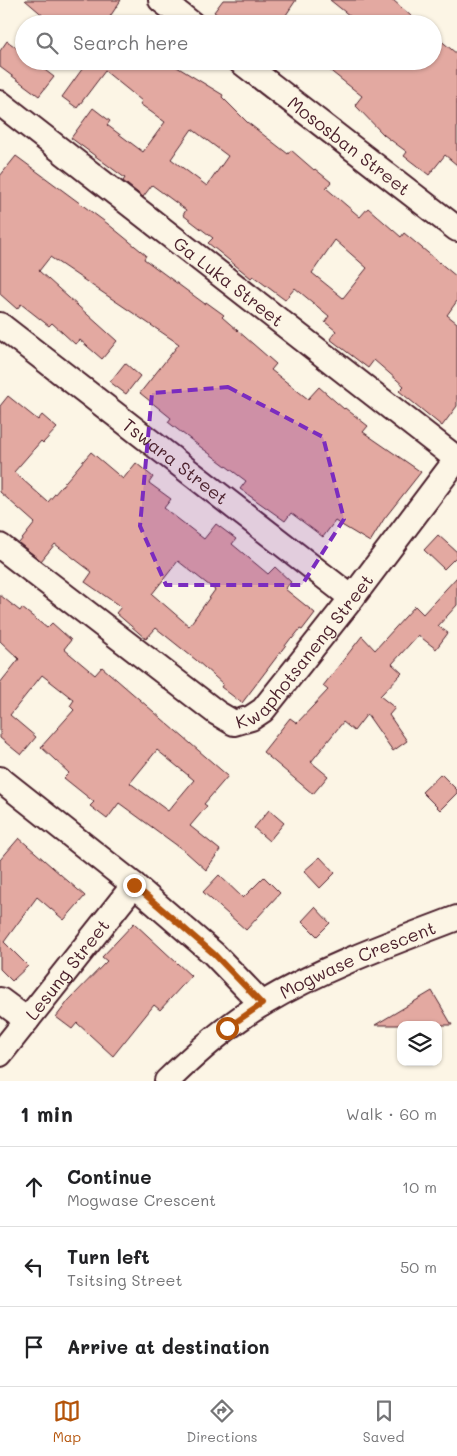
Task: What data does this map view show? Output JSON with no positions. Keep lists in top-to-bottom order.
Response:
{
  "streets": {
    "street": [
      "Mososban Street",
      "Ga Luka Street",
      "Tswara Street",
      "Kwaphotsaneng Street",
      "Mogwase Crescent",
      "Lesung Street"
    ]
  },
  "crossings": [
    ["Ga Luka Street", "Kwaphotsaneng Street"],
    ["Tswara Street", "Kwaphotsaneng Street"]
  ],
  "page": {
    "search": "Search here",
    "heading": ["1 min", "Walk · 60 m"],
    "list": [
      ["Continue", "Mogwase Crescent", "10 m"],
      ["Turn left", "Tsitsing Street", "50 m"],
      "Arrive at destination"
    ],
    "nav": ["Map", "Directions", "Saved"]
  }
}
